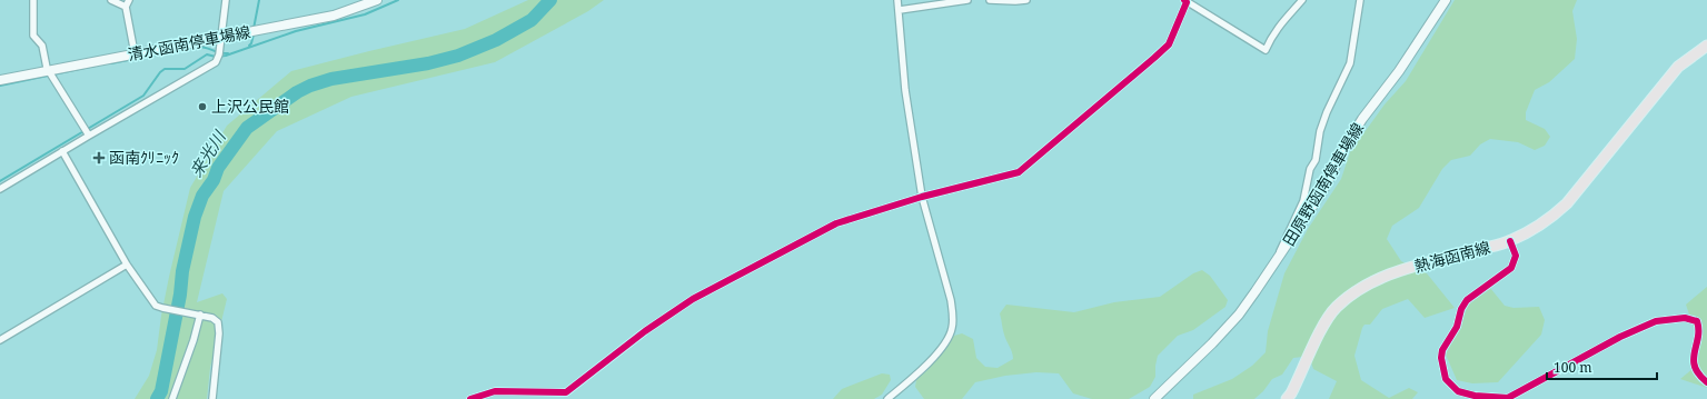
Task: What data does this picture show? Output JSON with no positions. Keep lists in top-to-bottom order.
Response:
{
  "streets": {
    "main road": ["清水函南停車場線", "田原野函南停車場線", "熱海函南線"]
  },
  "water": ["来光川"],
  "places": {
    "other": ["上沢公民館"],
    "health": ["函南ｸﾘﾆｯｸ"]
  },
  "scale_bar": "100 m"
}
